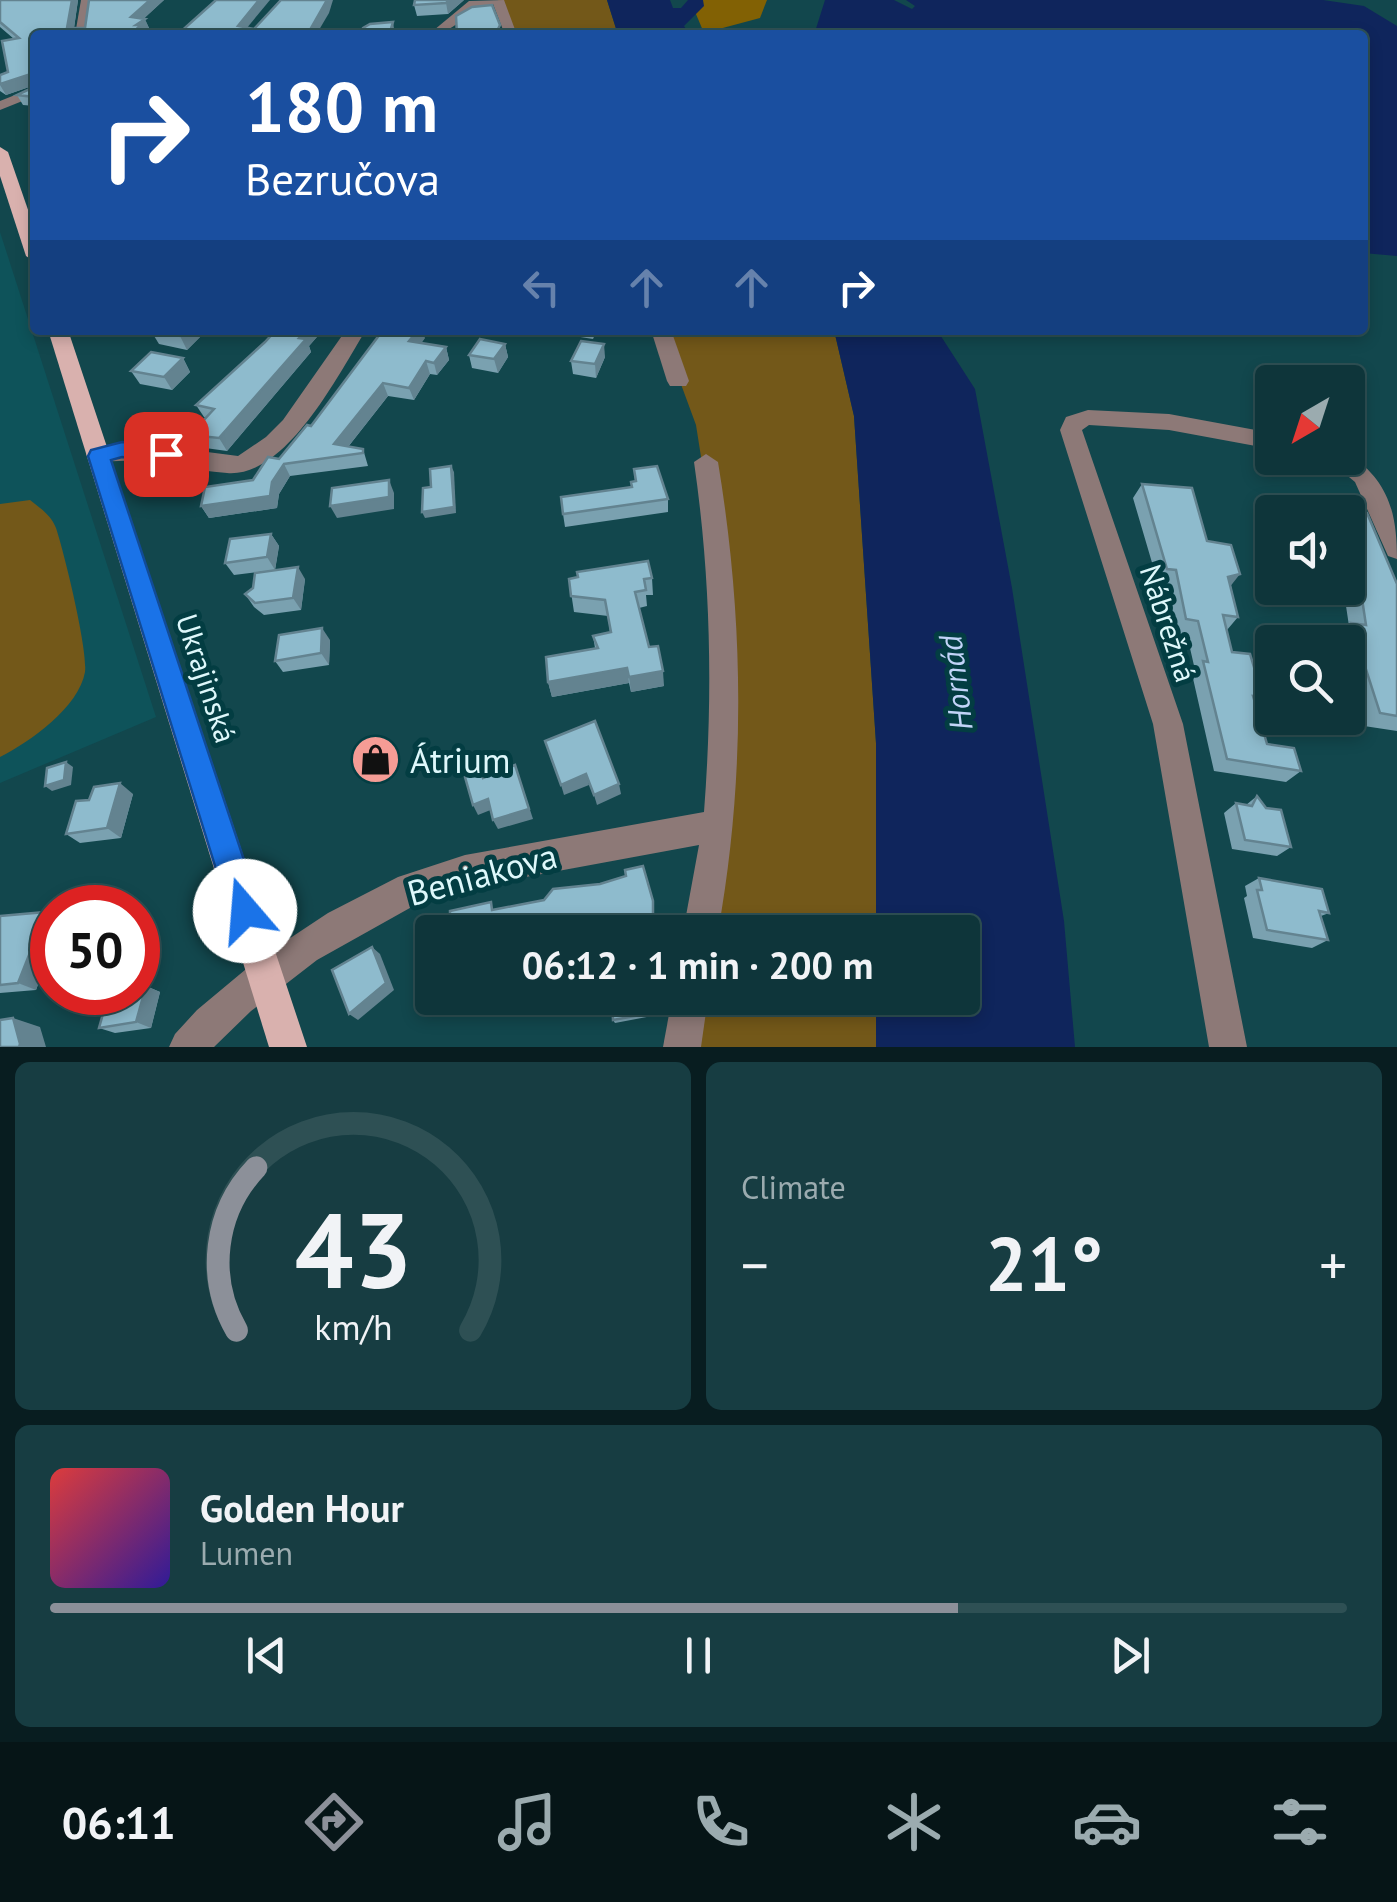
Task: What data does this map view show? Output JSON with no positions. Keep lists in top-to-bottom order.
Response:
{
  "streets": {
    "main road": ["Ukrajinská"],
    "street": ["Nábrežná", "Beniakova"]
  },
  "crossings": [
    ["Ukrajinská", "Beniakova"]
  ],
  "water": ["Hornád"],
  "places": {
    "shop": ["Átrium"]
  },
  "north": "bottom left",
  "page": {
    "turn": ["180 m", "Bezručova"],
    "limit": "50",
    "trip": "06:12 · 1 min · 200 m",
    "tile": "Climate",
    "heat": ["−", "21°", "+"],
    "song": ["Golden Hour", "Lumen"],
    "tabs": "06:11",
    "gauge": ["43", "km/h"]
  }
}
